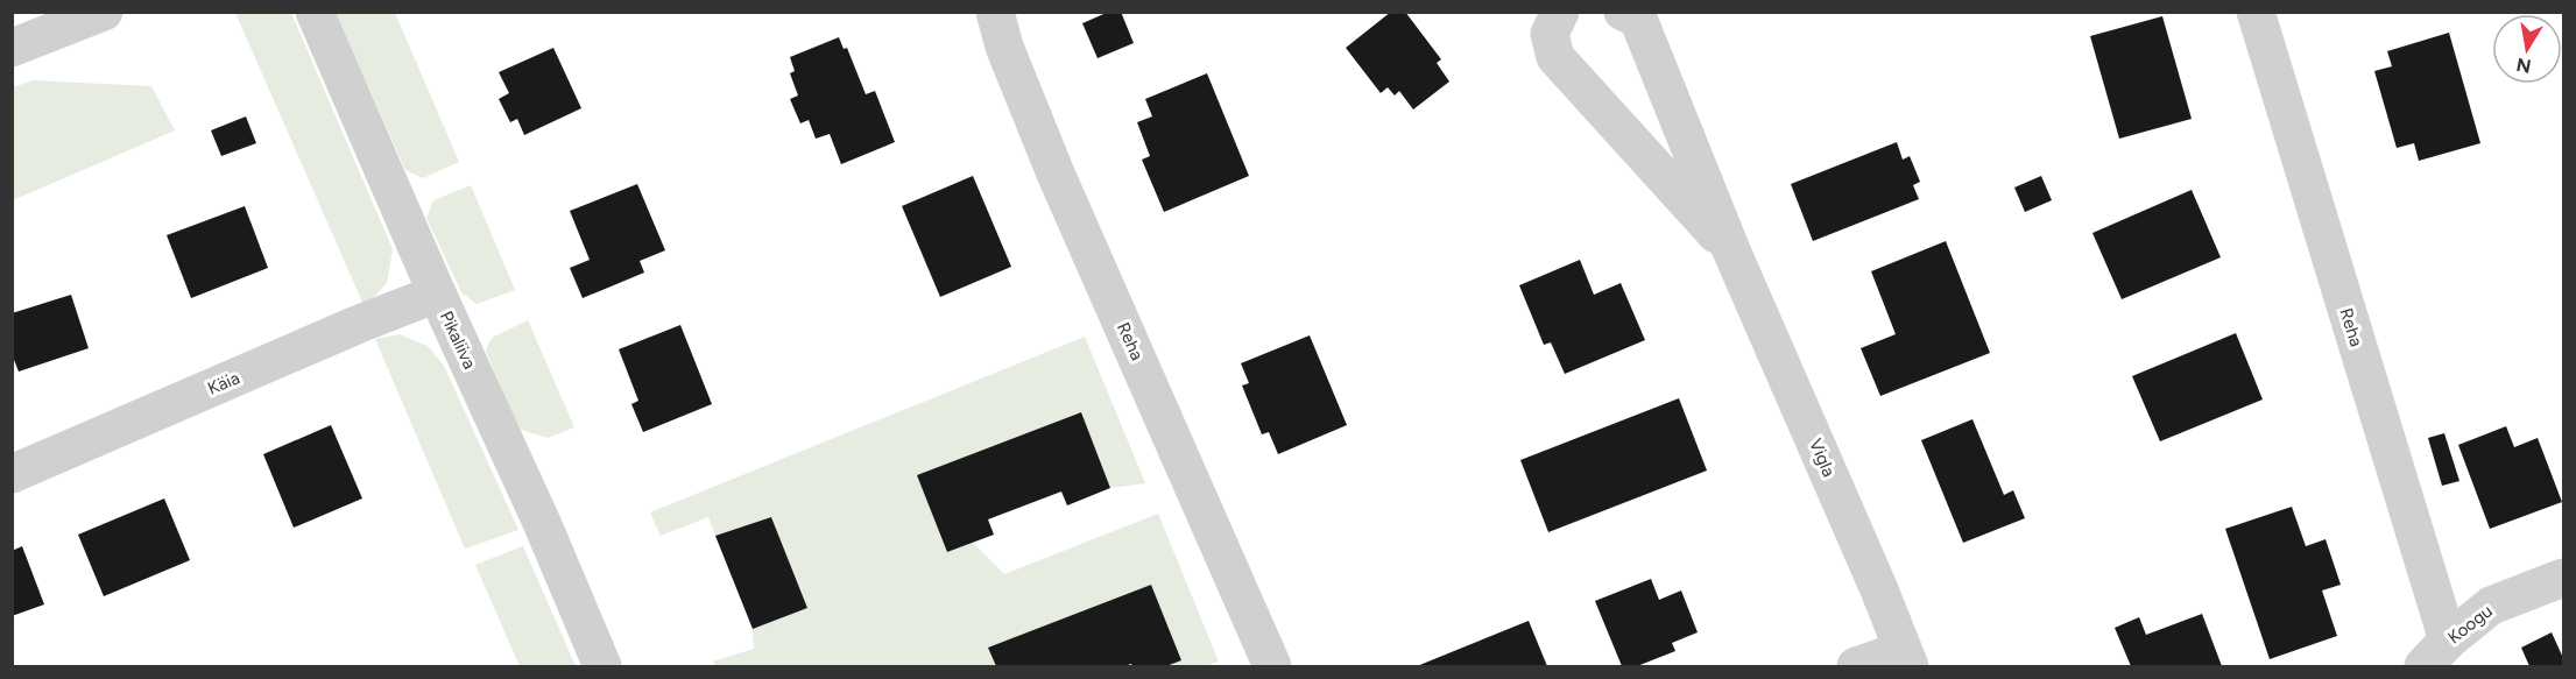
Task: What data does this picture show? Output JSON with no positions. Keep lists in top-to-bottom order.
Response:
{
  "streets": {
    "street": [
      "Reha",
      "Pikaliiva",
      "Käia",
      "Vigla",
      "Koogu"
    ]
  },
  "crossings": [
    ["Reha", "Koogu"],
    ["Pikaliiva", "Käia"]
  ],
  "north": "bottom"
}
